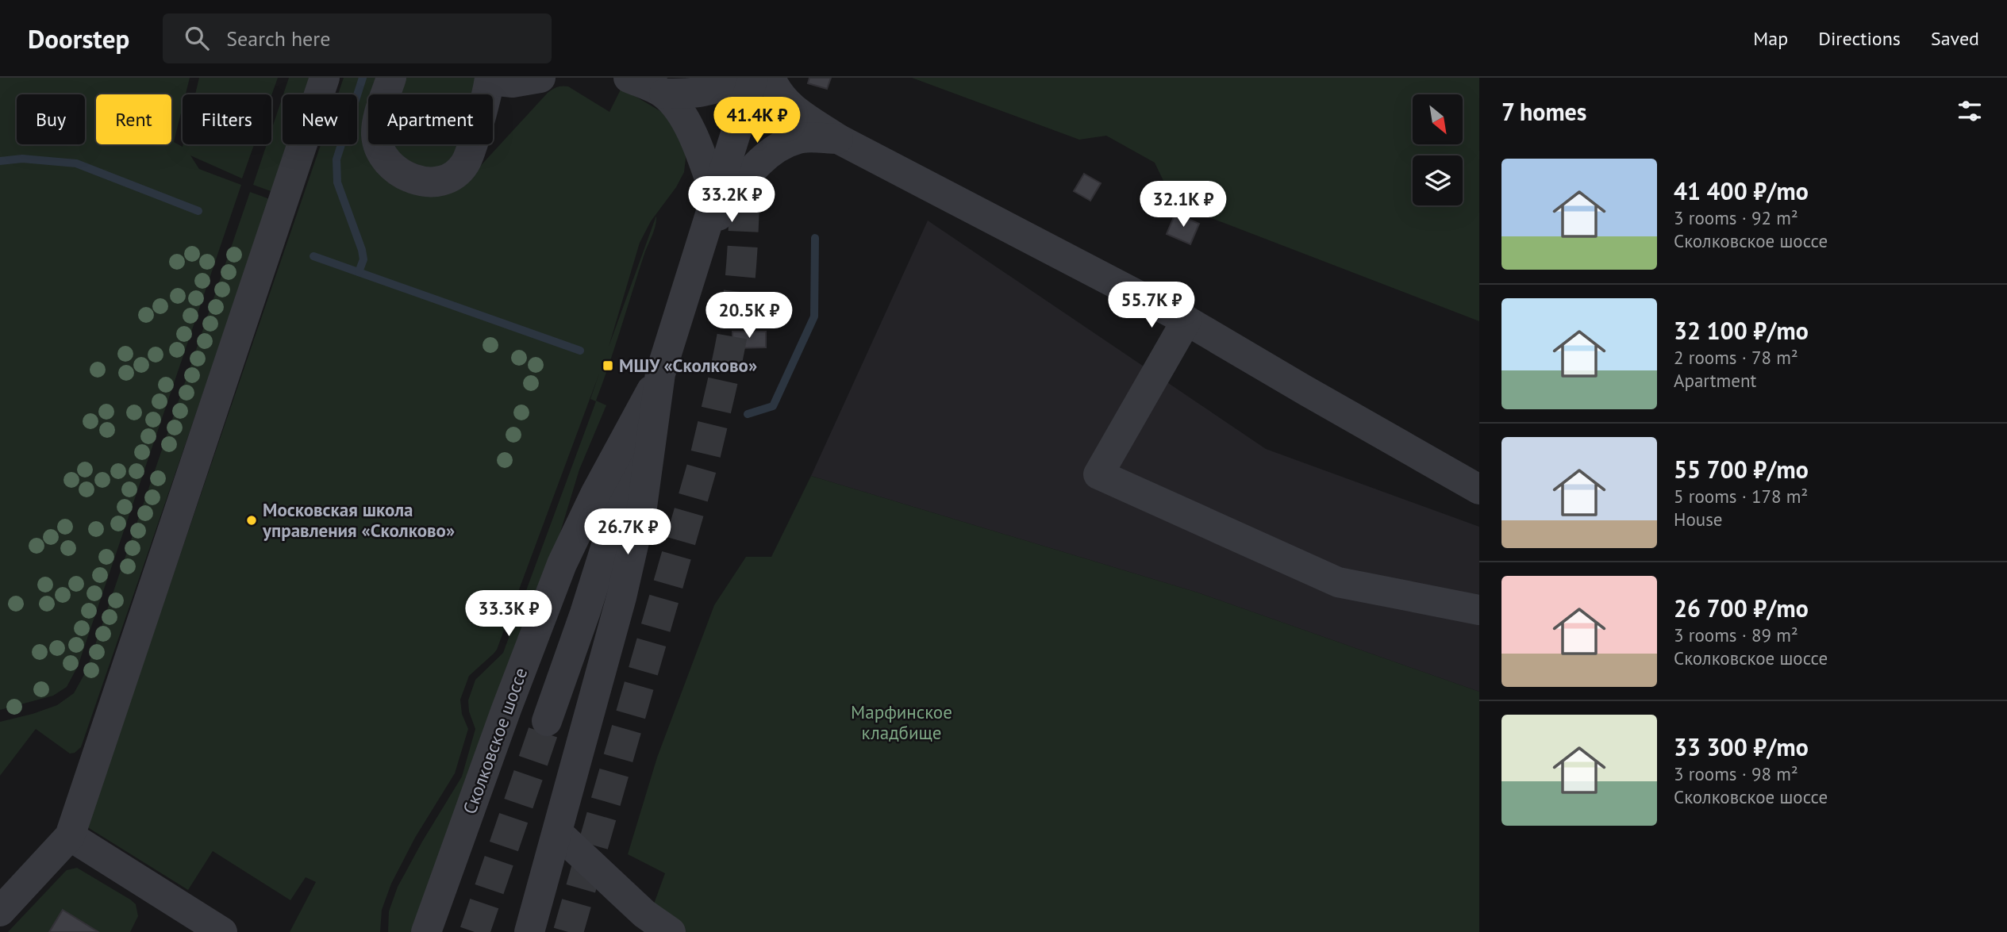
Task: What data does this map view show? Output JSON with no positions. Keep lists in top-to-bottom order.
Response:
{
  "streets": {
    "street": ["Сколковское шоссе"]
  },
  "parks": ["Марфинское кладбище"],
  "places": {
    "transit": ["МШУ «Сколково»"],
    "other": ["Московская школа управления «Сколково»"]
  },
  "north": "bottom right",
  "page": {
    "header": "Doorstep",
    "search": "Search here",
    "nav": ["Map", "Directions", "Saved"],
    "heading": "7 homes",
    "chip": [
      "Buy",
      "Rent",
      "Filters",
      "New",
      "Apartment"
    ],
    "price": [
      "41.4K ₽",
      "33.2K ₽",
      "32.1K ₽",
      "55.7K ₽",
      "20.5K ₽",
      "26.7K ₽",
      "33.3K ₽"
    ],
    "list": [
      {
        "name": "41 400 ₽/mo",
        "note": "3 rooms · 92 m² · Сколковское шоссе"
      },
      {
        "name": "32 100 ₽/mo",
        "note": "2 rooms · 78 m² · Apartment"
      },
      {
        "name": "55 700 ₽/mo",
        "note": "5 rooms · 178 m² · House"
      },
      {
        "name": "26 700 ₽/mo",
        "note": "3 rooms · 89 m² · Сколковское шоссе"
      },
      {
        "name": "33 300 ₽/mo",
        "note": "3 rooms · 98 m² · Сколковское шоссе"
      }
    ]
  }
}
